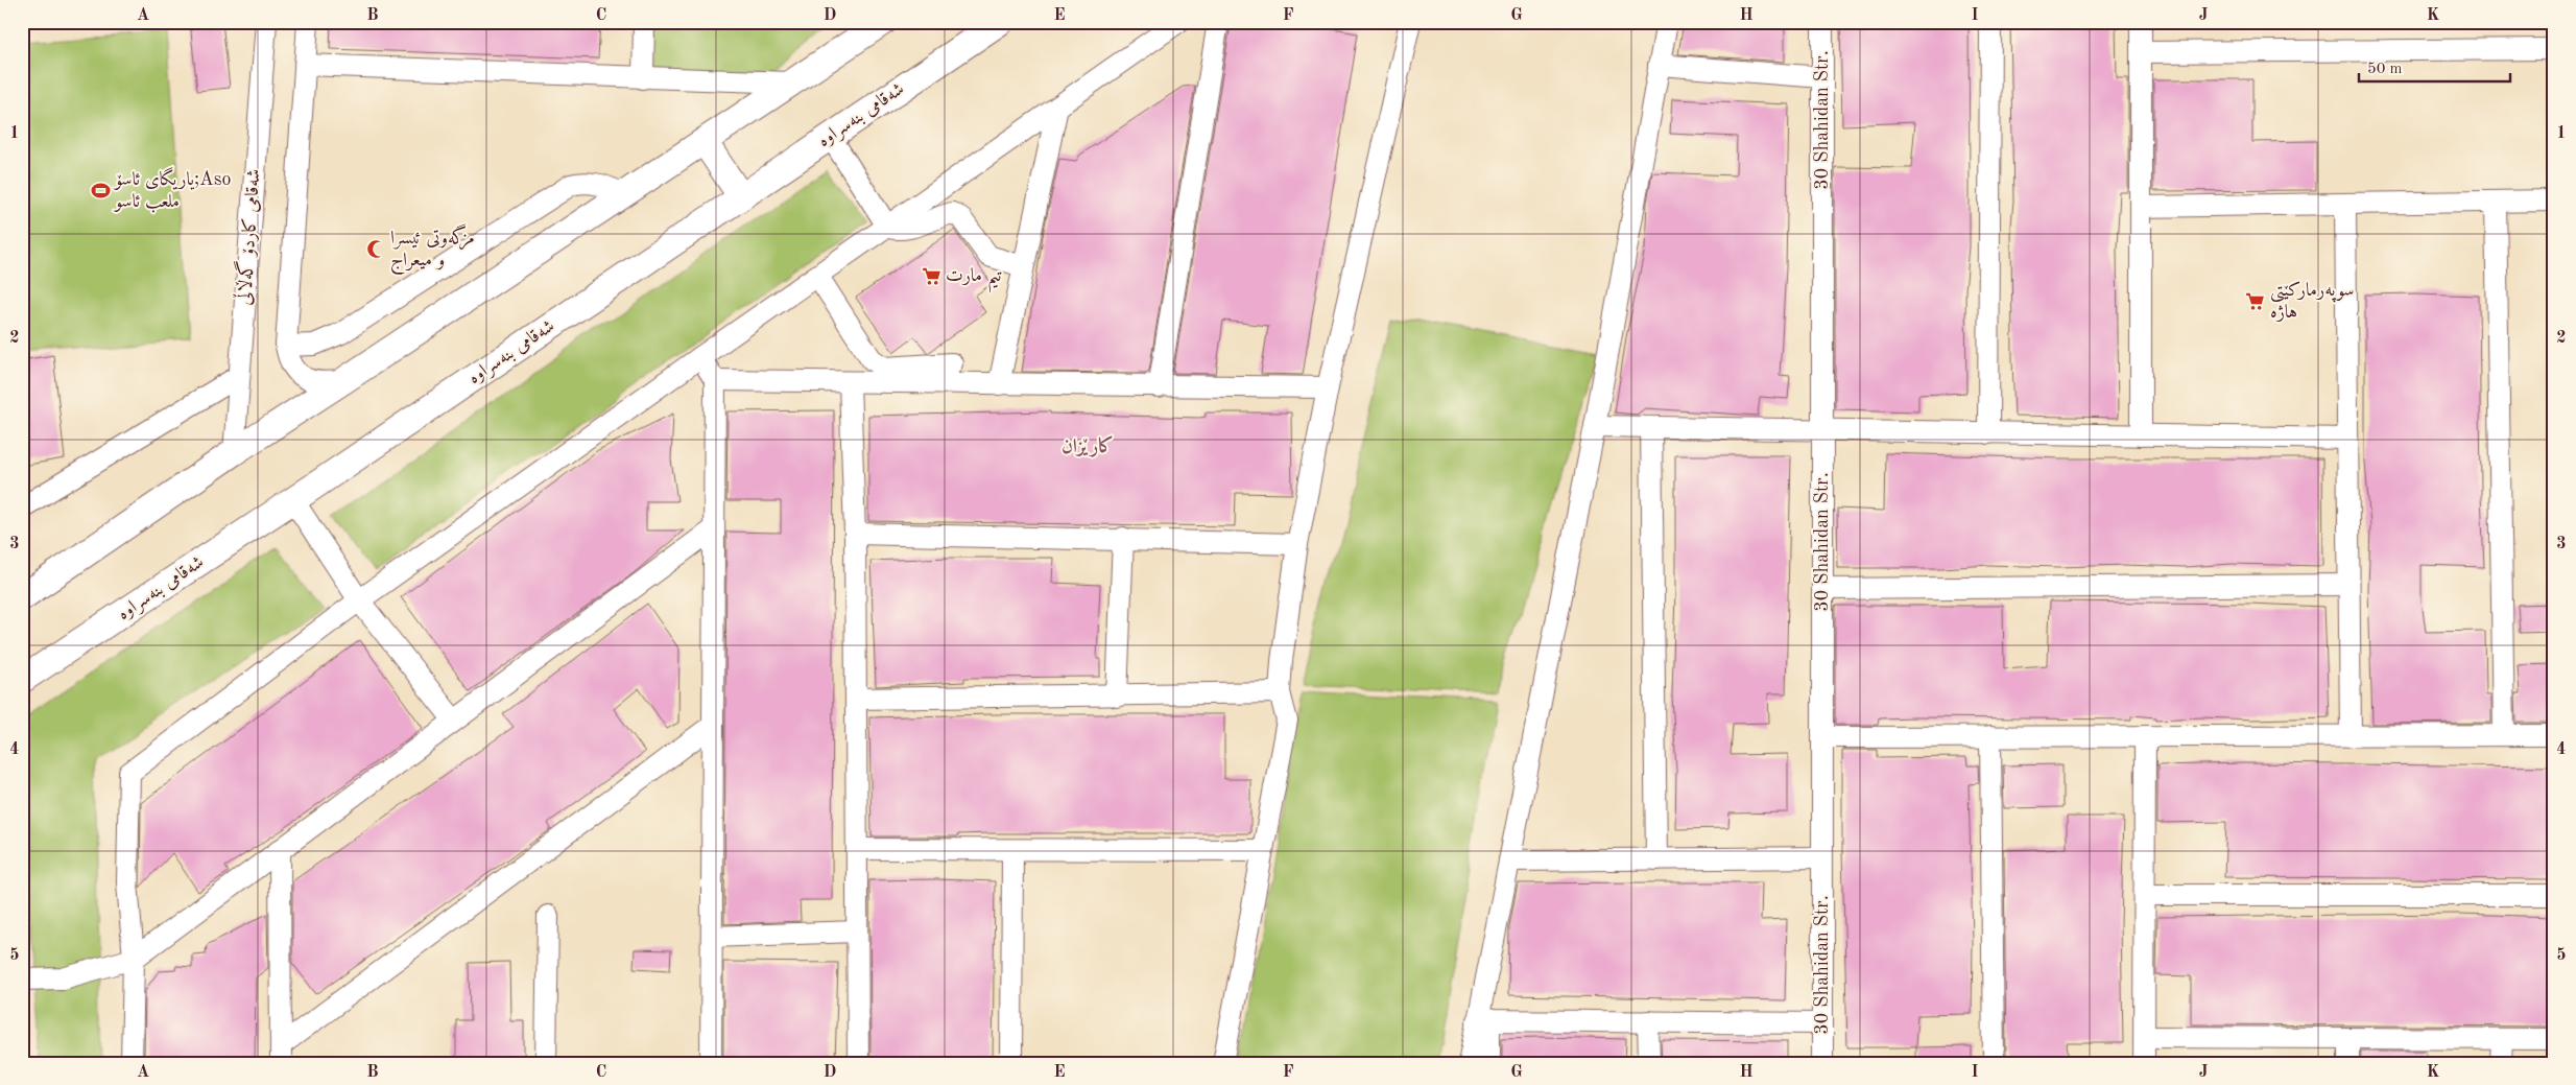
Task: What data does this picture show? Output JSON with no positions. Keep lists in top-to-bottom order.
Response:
{
  "streets": {
    "main road": ["شەقامی بنەسراوە"],
    "street": ["30 Shahidan Str.", "شەقامی کاردۆ گەڵاڵی"]
  },
  "districts": ["کارێزان"],
  "places": {
    "sports": ["یاریگای ئاسۆ;Aso ملعب ئاسو"],
    "mosque": ["مزگەوتی ئیسرا و میعراج"],
    "supermarket": ["تيم مارت", "سوپەرمارکێتی هاژە"]
  },
  "scale_bar": "50 m",
  "grid": {
    "columns": [
      "A",
      "B",
      "C",
      "D",
      "E",
      "F",
      "G",
      "H",
      "I",
      "J",
      "K"
    ],
    "rows": [
      "1",
      "2",
      "3",
      "4",
      "5"
    ]
  }
}
